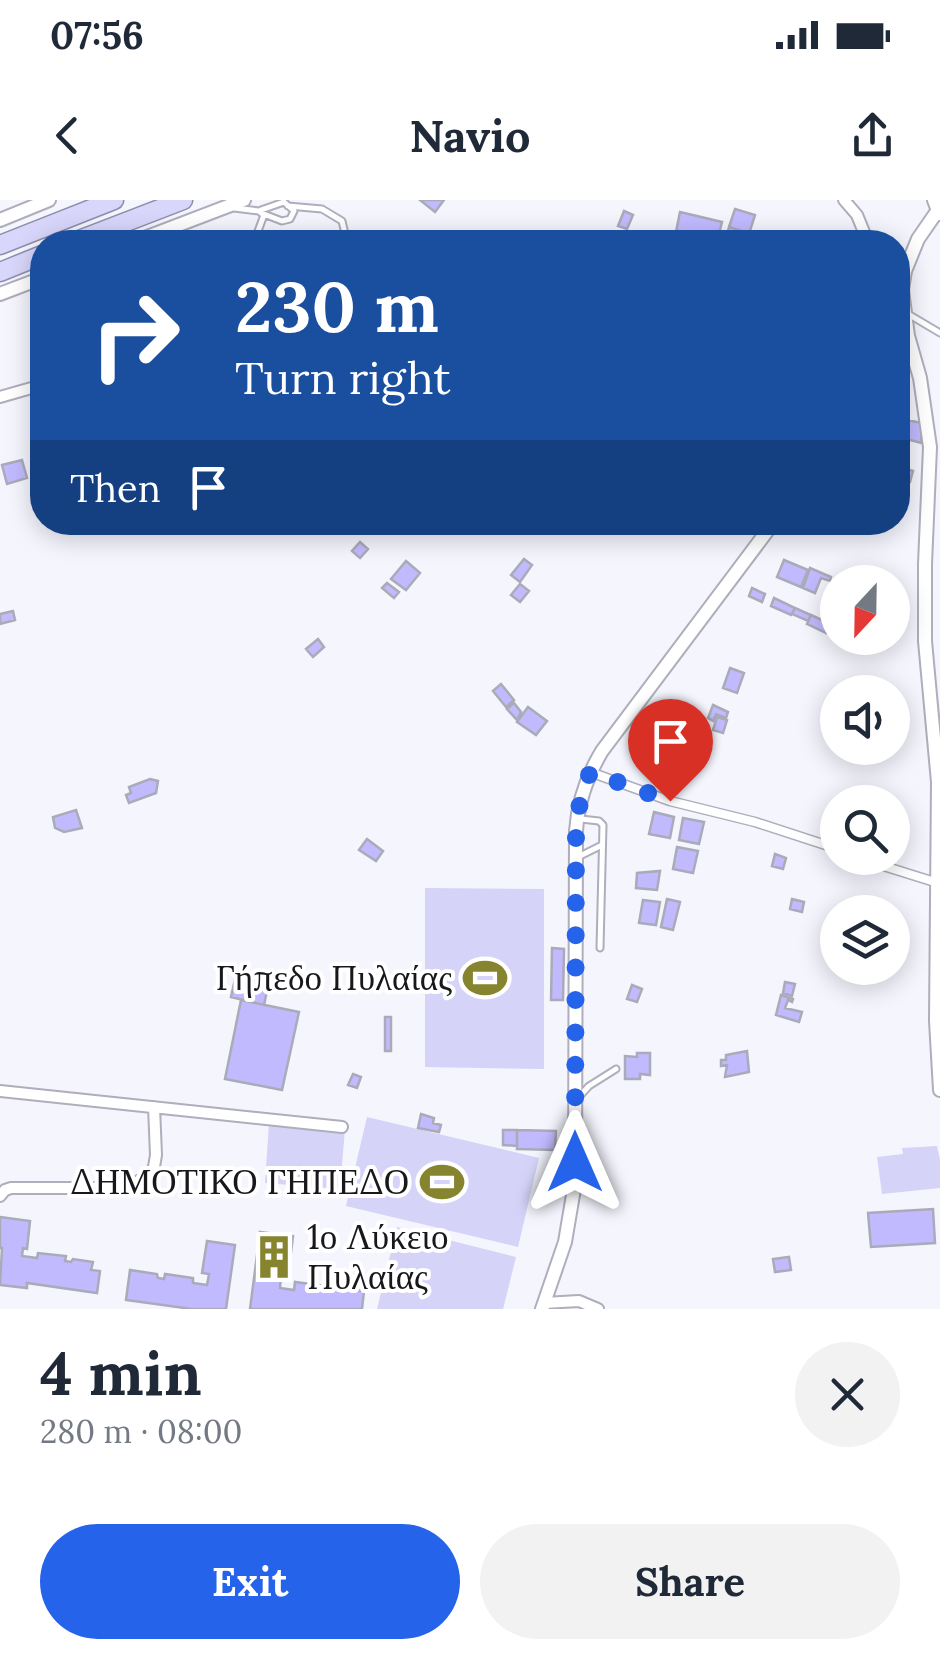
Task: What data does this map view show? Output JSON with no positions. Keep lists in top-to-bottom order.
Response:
{
  "places": {
    "sports": ["Γήπεδο Πυλαίας", "ΔΗΜΟΤΙΚΟ ΓΗΠΕΔΟ"],
    "building": ["1ο Λύκειο Πυλαίας"]
  },
  "north": "bottom",
  "page": {
    "status": "07:56",
    "header": "Navio",
    "turn": ["230 m", "Turn right"],
    "then": "Then",
    "heading": ["4 min", "280 m · 08:00"],
    "buttons": ["Exit", "Share"]
  }
}
